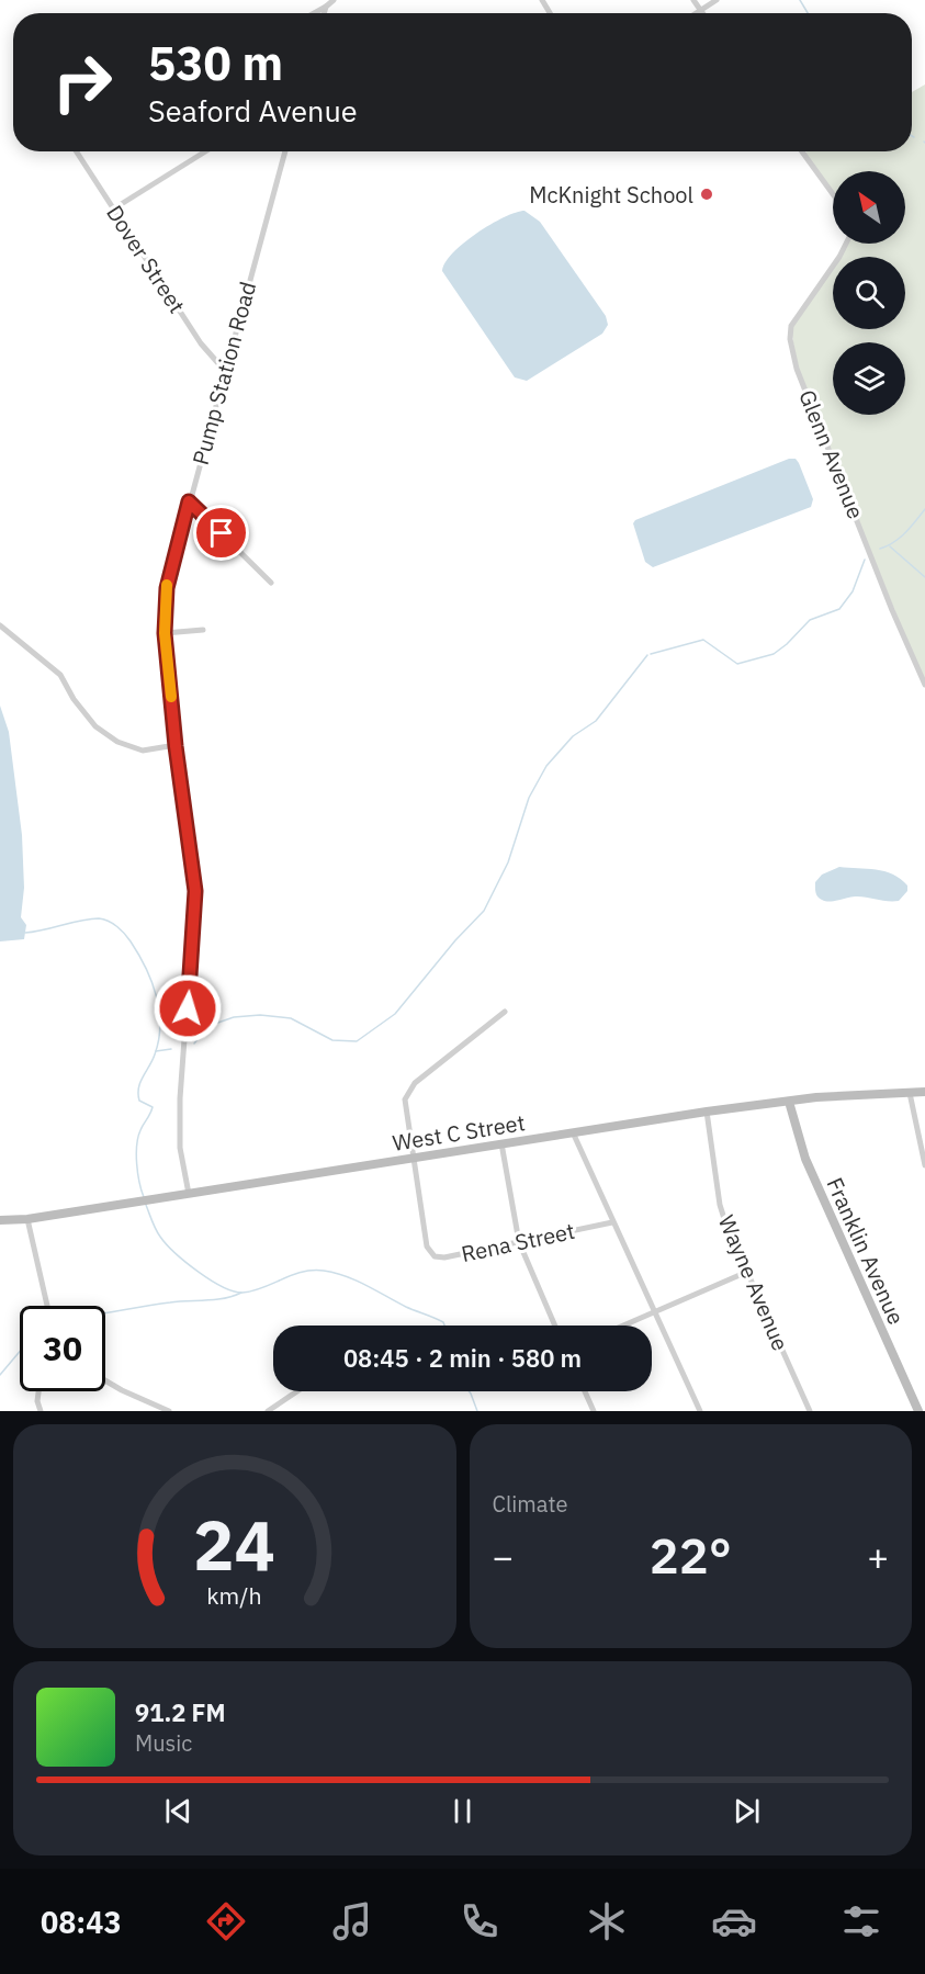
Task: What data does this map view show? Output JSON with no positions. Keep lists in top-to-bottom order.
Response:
{
  "streets": {
    "main road": ["West C Street", "Franklin Avenue"],
    "street": [
      "Dover Street",
      "Pump Station Road",
      "Glenn Avenue",
      "Rena Street",
      "Wayne Avenue"
    ]
  },
  "crossings": [
    ["Dover Street", "Pump Station Road"],
    ["Pump Station Road", "West C Street"],
    ["West C Street", "Rena Street"],
    ["West C Street", "Franklin Avenue"],
    ["West C Street", "Wayne Avenue"]
  ],
  "places": ["McKnight School"],
  "north": "top left",
  "page": {
    "turn": ["530 m", "Seaford Avenue"],
    "limit": "30",
    "trip": "08:45 · 2 min · 580 m",
    "tile": "Climate",
    "heat": ["−", "22°", "+"],
    "song": ["91.2 FM", "Music"],
    "tabs": "08:43",
    "gauge": ["24", "km/h"]
  }
}
